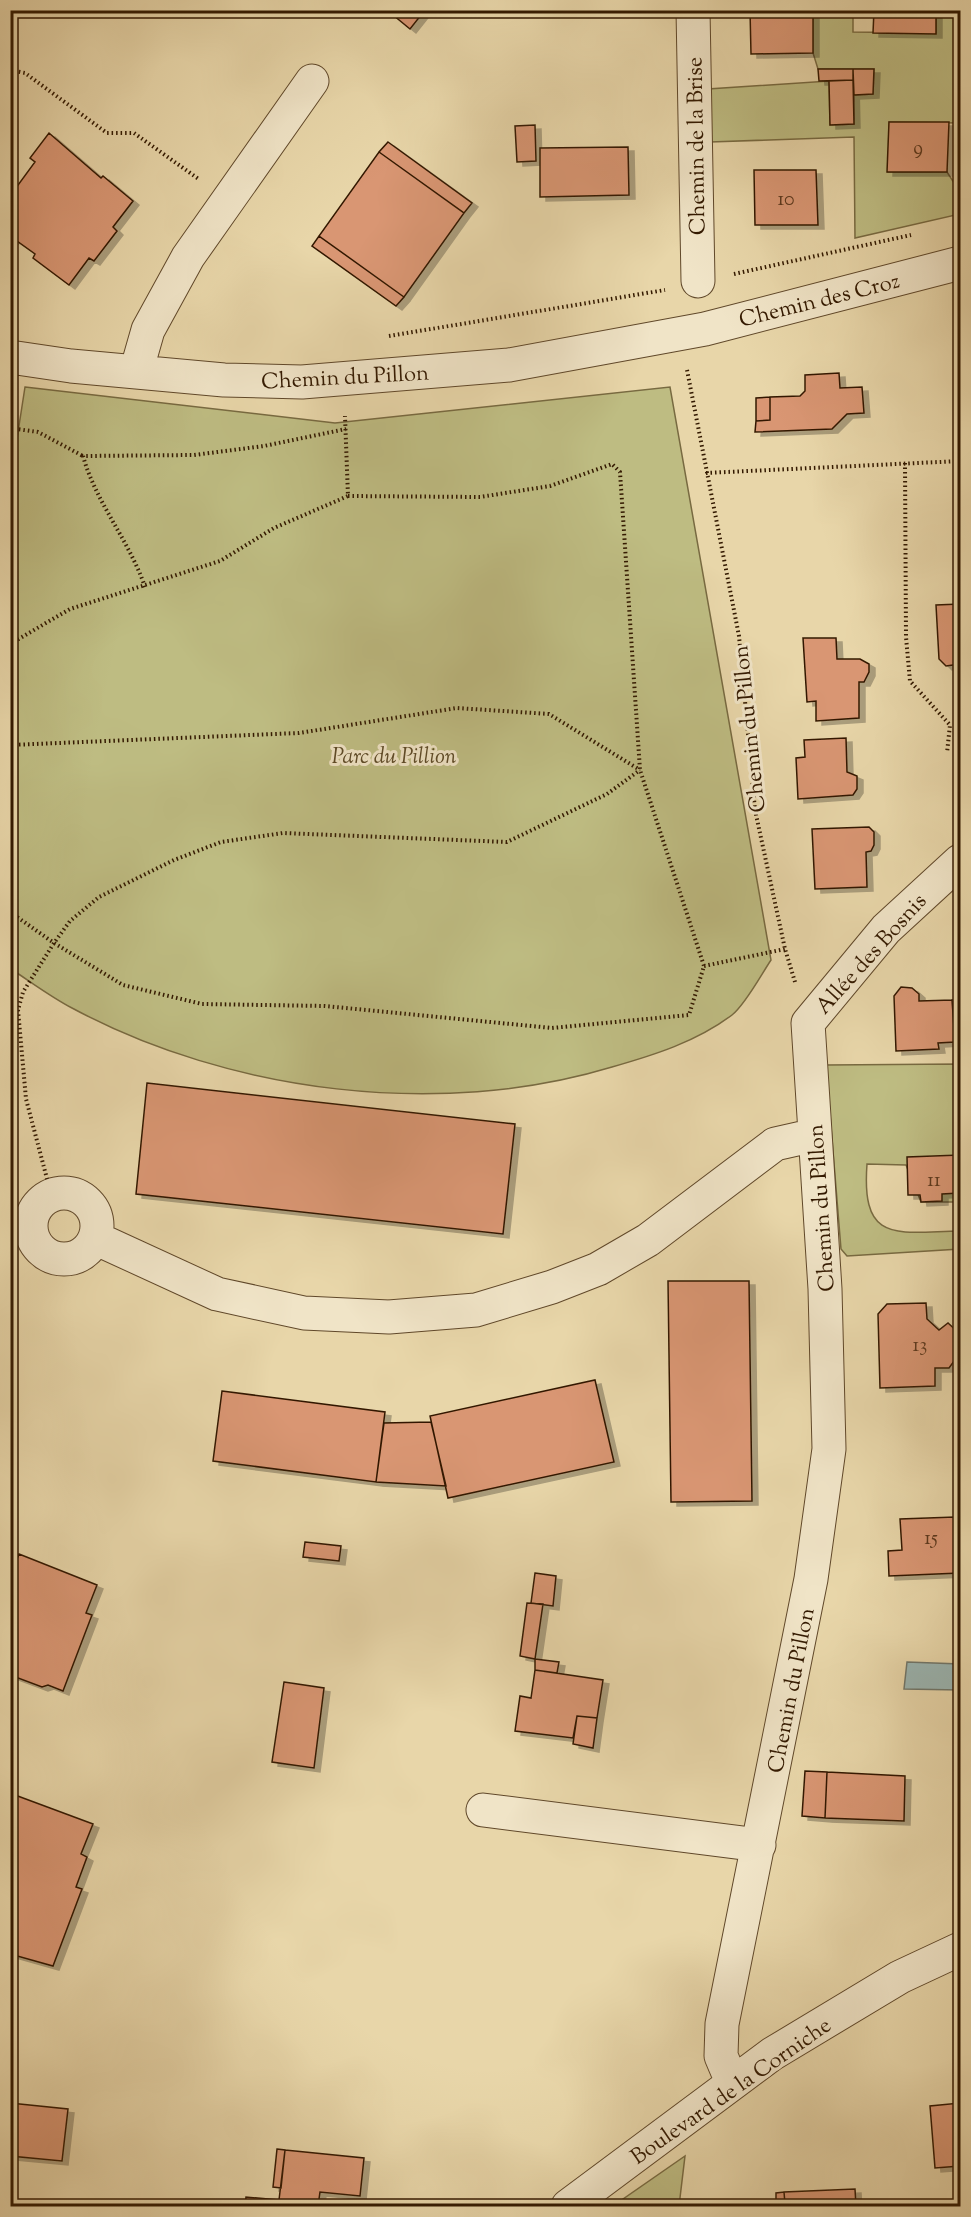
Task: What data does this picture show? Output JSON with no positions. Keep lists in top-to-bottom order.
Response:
{
  "streets": {
    "street": [
      "Chemin de la Brise",
      "Chemin des Croz",
      "Chemin du Pillon",
      "Allée des Bosnis",
      "Boulevard de la Corniche"
    ]
  },
  "crossings": [
    ["Chemin des Croz", "Chemin du Pillon"],
    ["Chemin du Pillon", "Allée des Bosnis"],
    ["Chemin du Pillon", "Boulevard de la Corniche"]
  ],
  "parks": ["Parc du Pillion"],
  "house_numbers": [
    "9",
    "10",
    "11",
    "13",
    "15"
  ]
}
